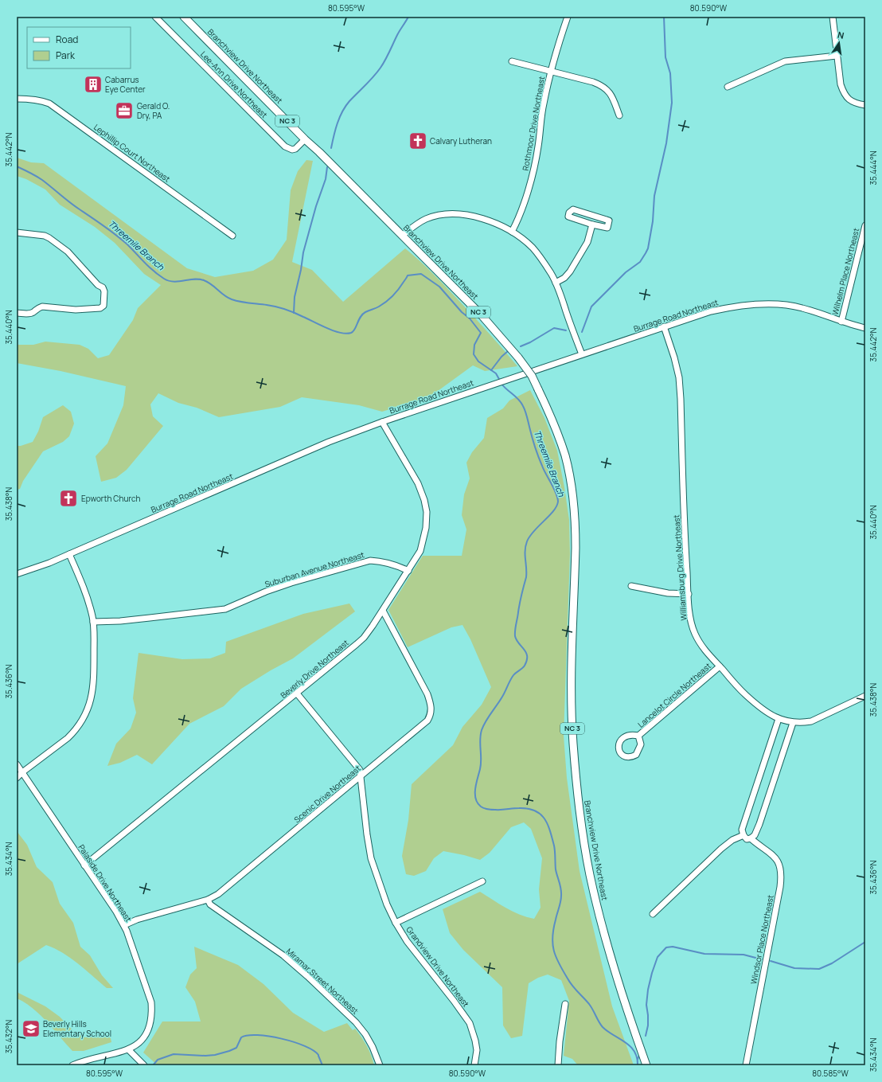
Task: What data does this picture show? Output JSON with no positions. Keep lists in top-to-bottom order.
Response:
{
  "streets": {
    "main road": ["Branchview Drive Northeast", "NC 3"],
    "street": [
      "Lee-Ann Drive Northeast",
      "Rothmoor Drive Northeast",
      "Lephillip Court Northeast",
      "Wilhelm Place Northeast",
      "Burrage Road Northeast",
      "Williamsburg Drive Northeast",
      "Suburban Avenue Northeast",
      "Beverly Drive Northeast",
      "Lancelot Circle Northeast",
      "Scenic Drive Northeast",
      "Palaside Drive Northeast",
      "Windsor Place Northeast",
      "Grandview Drive Northeast",
      "Miramar Street Northeast"
    ]
  },
  "crossings": [
    ["Branchview Drive Northeast", "Lee-Ann Drive Northeast"],
    ["Wilhelm Place Northeast", "Burrage Road Northeast"],
    ["Burrage Road Northeast", "Williamsburg Drive Northeast"],
    ["Burrage Road Northeast", "Beverly Drive Northeast"],
    ["Williamsburg Drive Northeast", "Lancelot Circle Northeast"],
    ["Suburban Avenue Northeast", "Beverly Drive Northeast"],
    ["Beverly Drive Northeast", "Scenic Drive Northeast"],
    ["Beverly Drive Northeast", "Palaside Drive Northeast"],
    ["Beverly Drive Northeast", "Grandview Drive Northeast"],
    ["Scenic Drive Northeast", "Palaside Drive Northeast"],
    ["Scenic Drive Northeast", "Grandview Drive Northeast"],
    ["Scenic Drive Northeast", "Miramar Street Northeast"]
  ],
  "water": ["Threemile Branch"],
  "places": {
    "building": ["Cabarrus Eye Center"],
    "office": ["Gerald O. Dry, PA"],
    "church": ["Calvary Lutheran", "Epworth Church"],
    "school or university": ["Beverly Hills Elementary School"]
  },
  "legend": ["Road", "Park"],
  "north": "top",
  "coordinates": [
    "80.595°W",
    "80.590°W",
    "35.442°N",
    "35.444°N",
    "35.440°N",
    "35.438°N",
    "35.436°N",
    "35.434°N",
    "35.432°N",
    "80.585°W"
  ]
}
